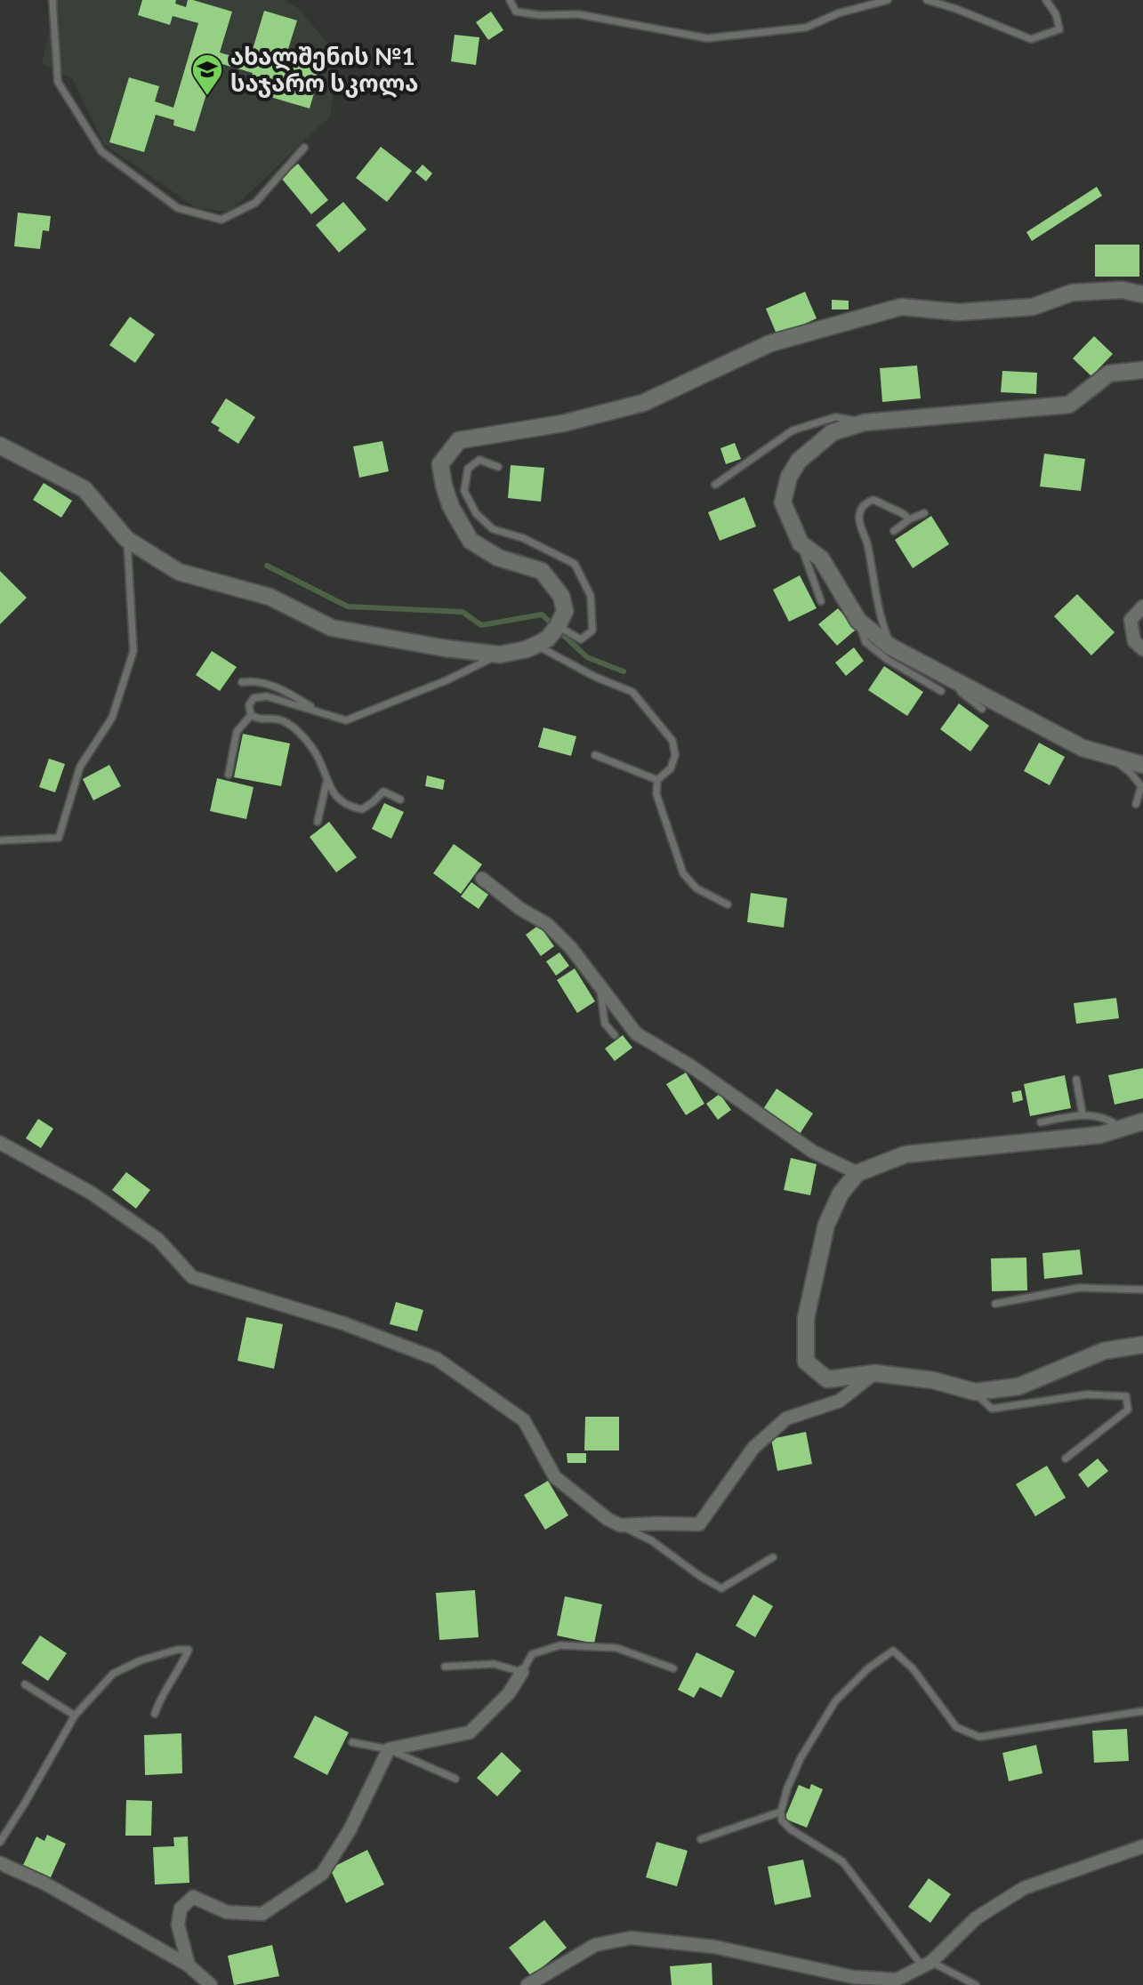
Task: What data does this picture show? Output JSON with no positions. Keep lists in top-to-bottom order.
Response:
{
  "places": {
    "school or university": ["ახალშენის №1 საჯარო სკოლა"]
  }
}
